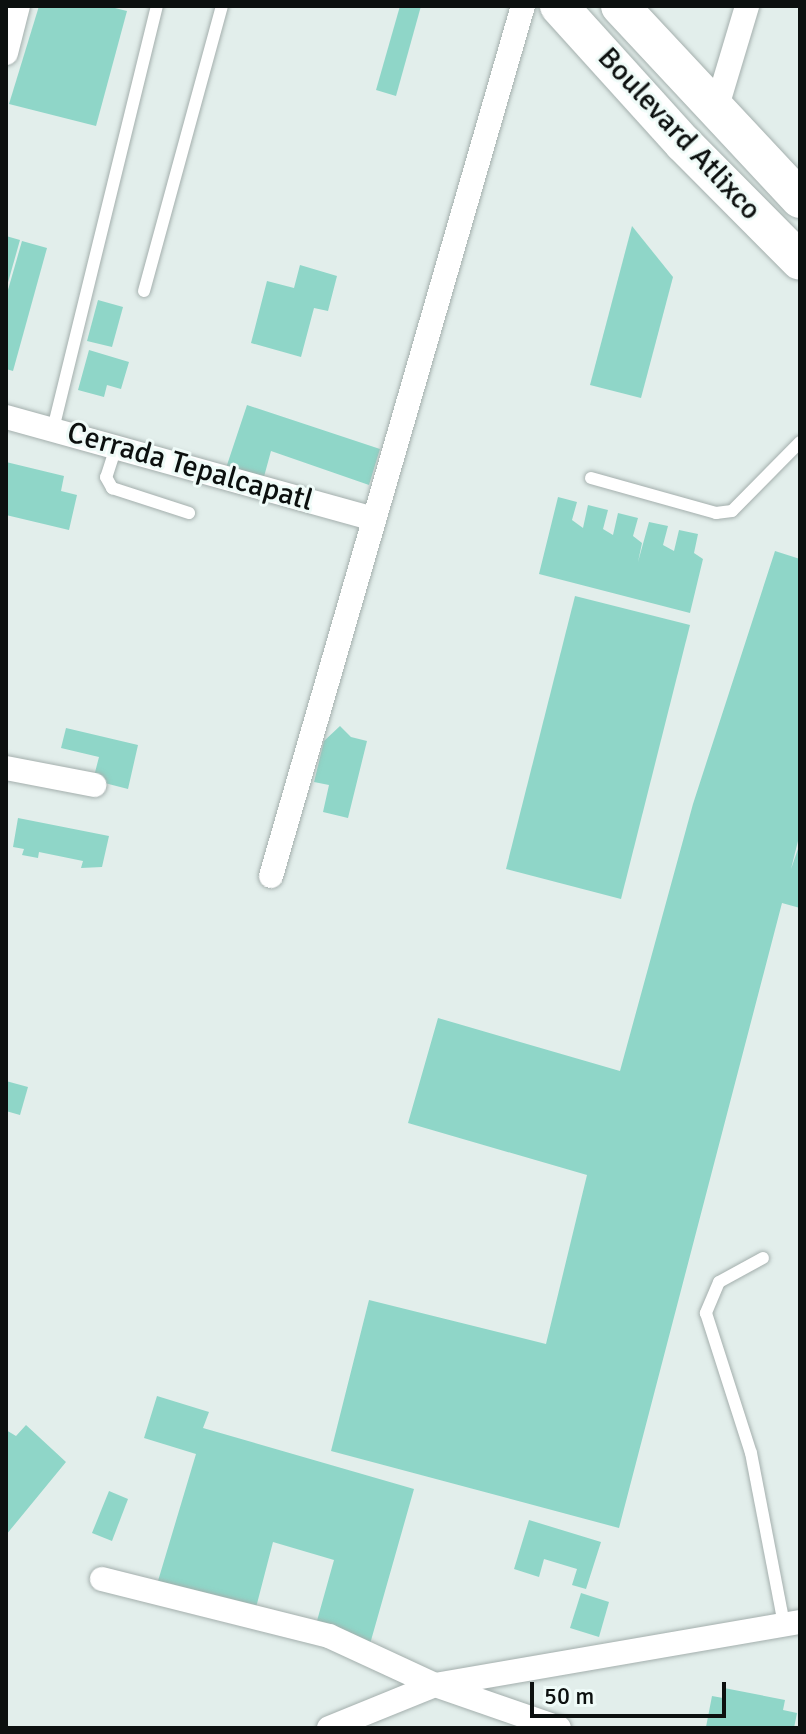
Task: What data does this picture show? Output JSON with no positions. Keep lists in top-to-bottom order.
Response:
{
  "streets": {
    "main road": ["Boulevard Atlixco"],
    "street": ["Cerrada Tepalcapatl"]
  },
  "scale_bar": "50 m"
}
